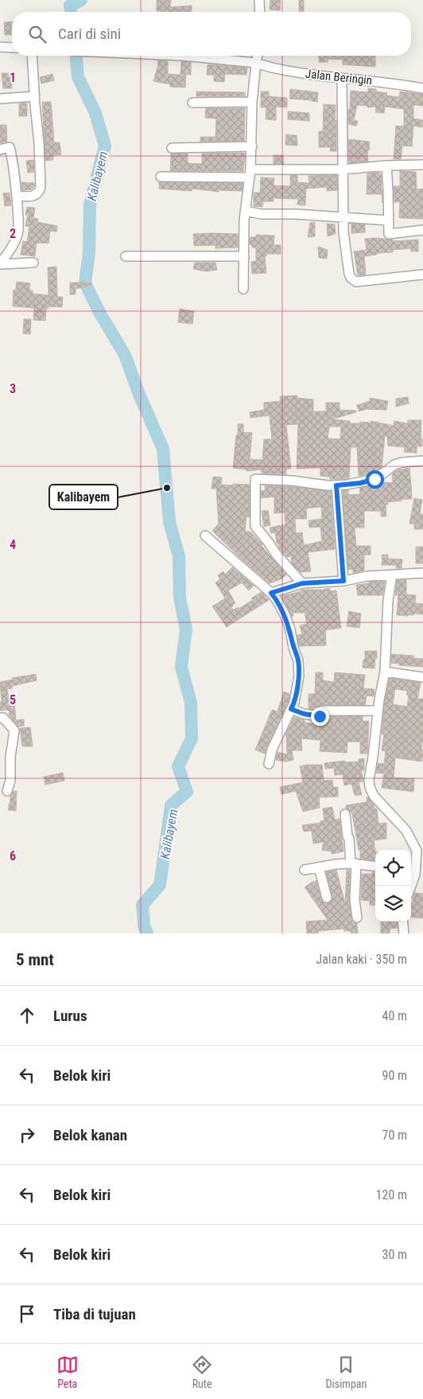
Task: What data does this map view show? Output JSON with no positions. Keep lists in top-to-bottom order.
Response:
{
  "streets": {
    "street": ["Jalan Beringin"]
  },
  "water": ["Kalibayem"],
  "places": ["Kalibayem"],
  "page": {
    "search": "Cari di sini",
    "heading": ["5 mnt", "Jalan kaki · 350 m"],
    "list": [
      ["Lurus", "40 m"],
      ["Belok kiri", "90 m"],
      ["Belok kanan", "70 m"],
      ["Belok kiri", "120 m"],
      ["Belok kiri", "30 m"],
      "Tiba di tujuan"
    ],
    "nav": ["Peta", "Rute", "Disimpan"]
  },
  "grid": {
    "rows": [
      "1",
      "2",
      "3",
      "4",
      "5",
      "6"
    ]
  }
}
